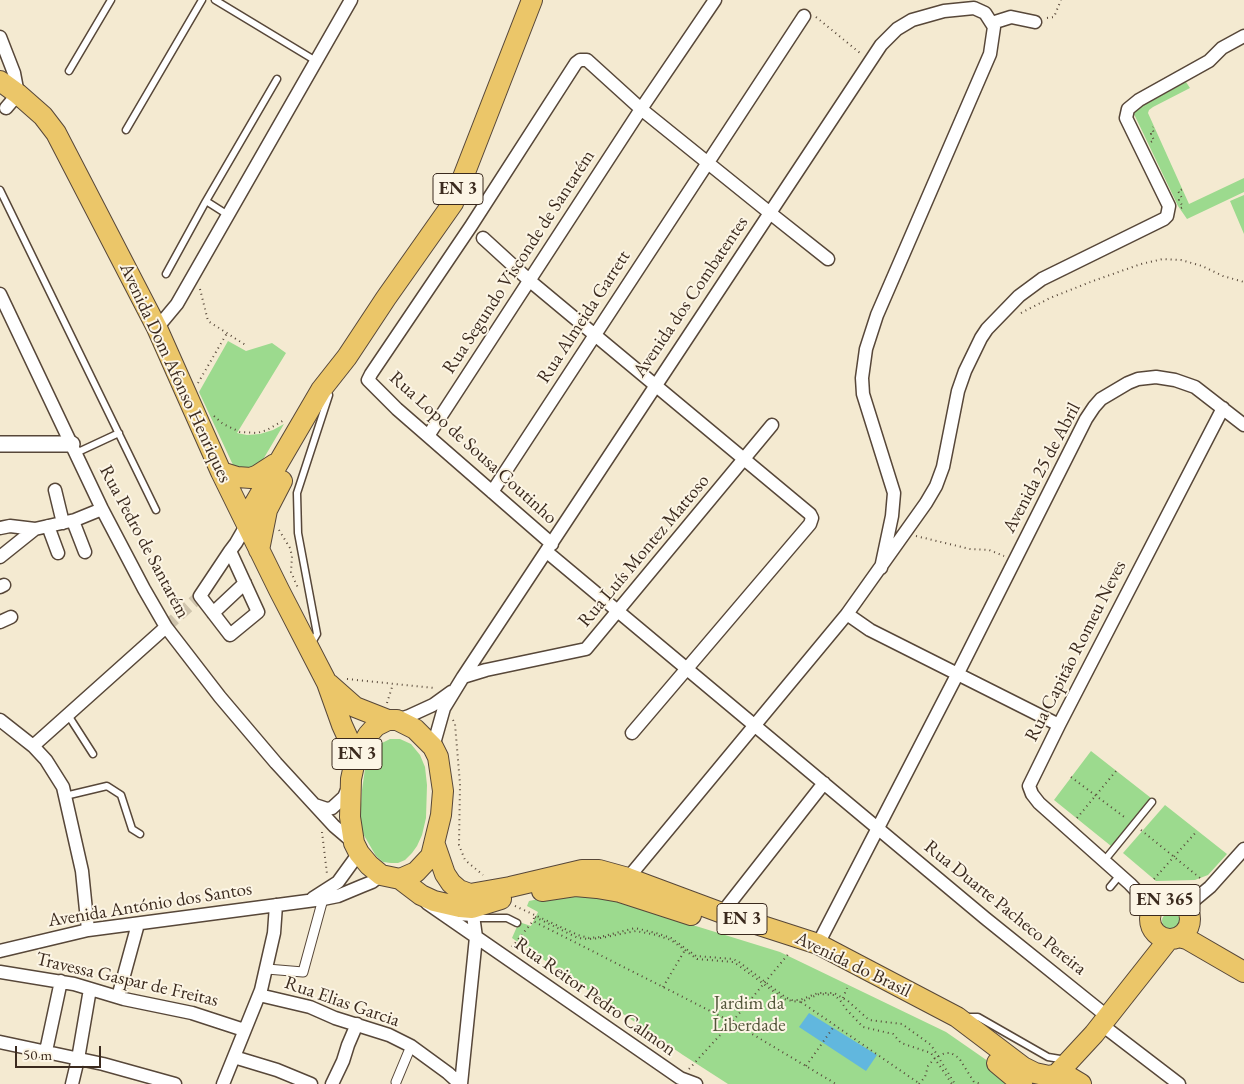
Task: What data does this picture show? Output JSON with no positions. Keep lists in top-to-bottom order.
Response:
{
  "streets": {
    "main road": [
      "EN 3",
      "Avenida Dom Afonso Henriques",
      "EN 365",
      "Avenida do Brasil"
    ],
    "street": [
      "Rua Segundo Visconde de Santarém",
      "Avenida dos Combatentes",
      "Rua Almeida Garrett",
      "Rua Lopo de Sousa Coutinho",
      "Avenida 25 de Abril",
      "Rua Pedro de Santarém",
      "Rua Luís Montez Mattoso",
      "Rua Capitão Romeu Neves",
      "Avenida António dos Santos",
      "Rua Duarte Pacheco Pereira",
      "Travessa Gaspar de Freitas",
      "Rua Reitor Pedro Calmon",
      "Rua Elias Garcia"
    ]
  },
  "crossings": [
    ["EN 3", "Avenida dos Combatentes"],
    ["EN 3", "Avenida Dom Afonso Henriques"],
    ["EN 3", "Rua Pedro de Santarém"],
    ["EN 3", "Avenida António dos Santos"],
    ["EN 3", "Avenida do Brasil"],
    ["Rua Segundo Visconde de Santarém", "Rua Lopo de Sousa Coutinho"],
    ["Avenida dos Combatentes", "Avenida Dom Afonso Henriques"],
    ["Avenida dos Combatentes", "Rua Lopo de Sousa Coutinho"],
    ["Avenida dos Combatentes", "Rua Pedro de Santarém"],
    ["Avenida dos Combatentes", "Rua Luís Montez Mattoso"],
    ["Avenida dos Combatentes", "Avenida António dos Santos"],
    ["Avenida dos Combatentes", "Avenida do Brasil"],
    ["Rua Almeida Garrett", "Rua Lopo de Sousa Coutinho"],
    ["Avenida Dom Afonso Henriques", "Rua Pedro de Santarém"],
    ["Avenida Dom Afonso Henriques", "Avenida António dos Santos"],
    ["Avenida Dom Afonso Henriques", "Avenida do Brasil"],
    ["Rua Lopo de Sousa Coutinho", "Rua Luís Montez Mattoso"],
    ["Rua Lopo de Sousa Coutinho", "Rua Duarte Pacheco Pereira"],
    ["Avenida 25 de Abril", "Rua Capitão Romeu Neves"],
    ["Avenida 25 de Abril", "Rua Duarte Pacheco Pereira"],
    ["Avenida 25 de Abril", "Avenida do Brasil"],
    ["Rua Pedro de Santarém", "Avenida António dos Santos"],
    ["Rua Pedro de Santarém", "Avenida do Brasil"],
    ["Rua Capitão Romeu Neves", "EN 365"],
    ["EN 365", "Rua Duarte Pacheco Pereira"],
    ["EN 365", "Avenida do Brasil"],
    ["Avenida António dos Santos", "Avenida do Brasil"],
    ["Avenida do Brasil", "Rua Reitor Pedro Calmon"]
  ],
  "parks": ["Jardim da Liberdade"],
  "scale_bar": "50 m"
}
